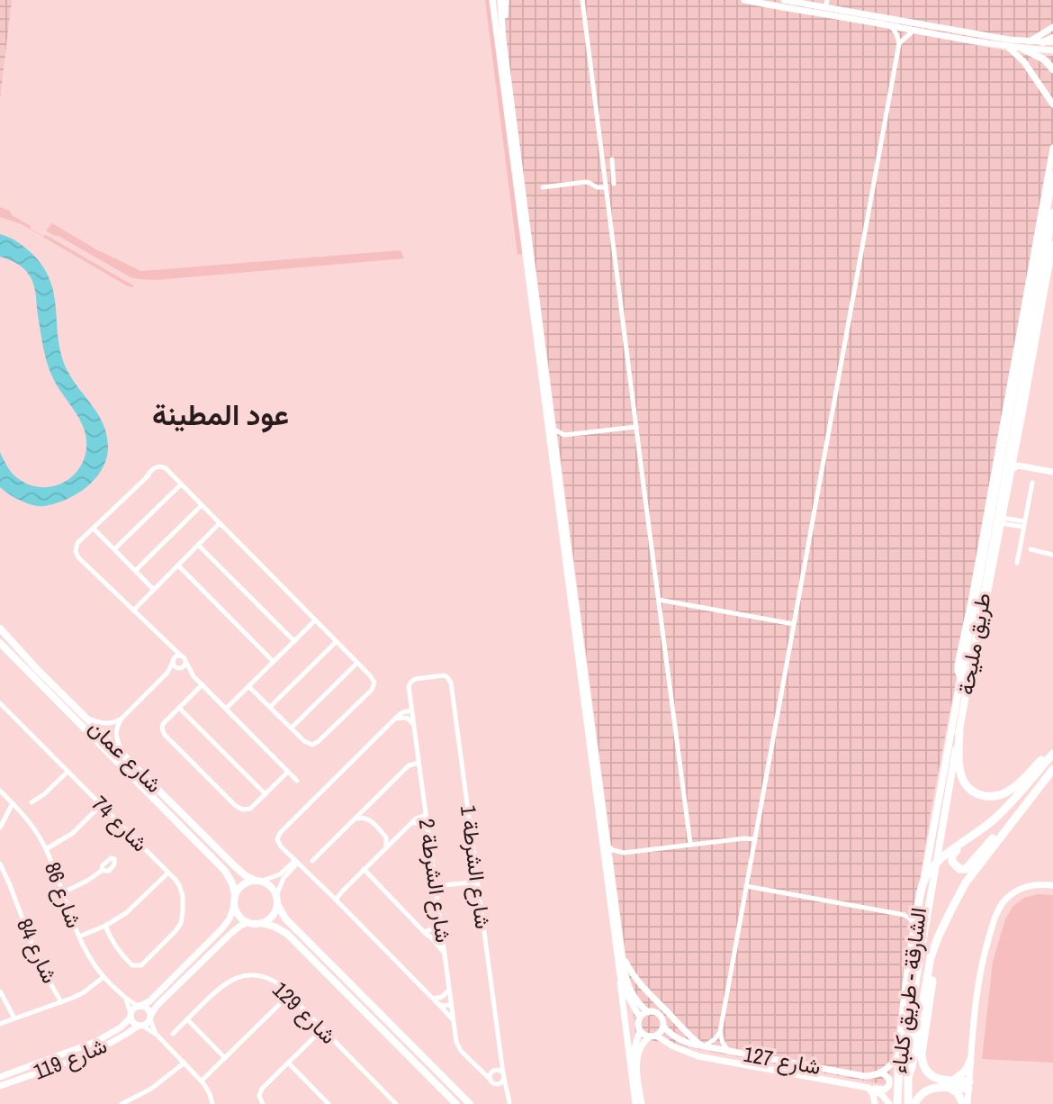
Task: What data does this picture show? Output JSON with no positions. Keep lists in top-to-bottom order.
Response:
{
  "streets": {
    "highway": ["الشارقة - طريق كلباء"],
    "main road": ["طريق مليحة", "شارع عمان"],
    "street": [
      "شارع 74",
      "شارع الشرطة 1",
      "شارع الشرطة 2",
      "شارع 86",
      "شارع 84",
      "شارع 129",
      "شارع 119",
      "شارع 127"
    ]
  },
  "crossings": [
    ["طريق مليحة", "الشارقة - طريق كلباء"],
    ["شارع الشرطة 1", "شارع الشرطة 2"],
    ["شارع 86", "شارع 119"]
  ],
  "districts": ["عود المطينة"]
}
